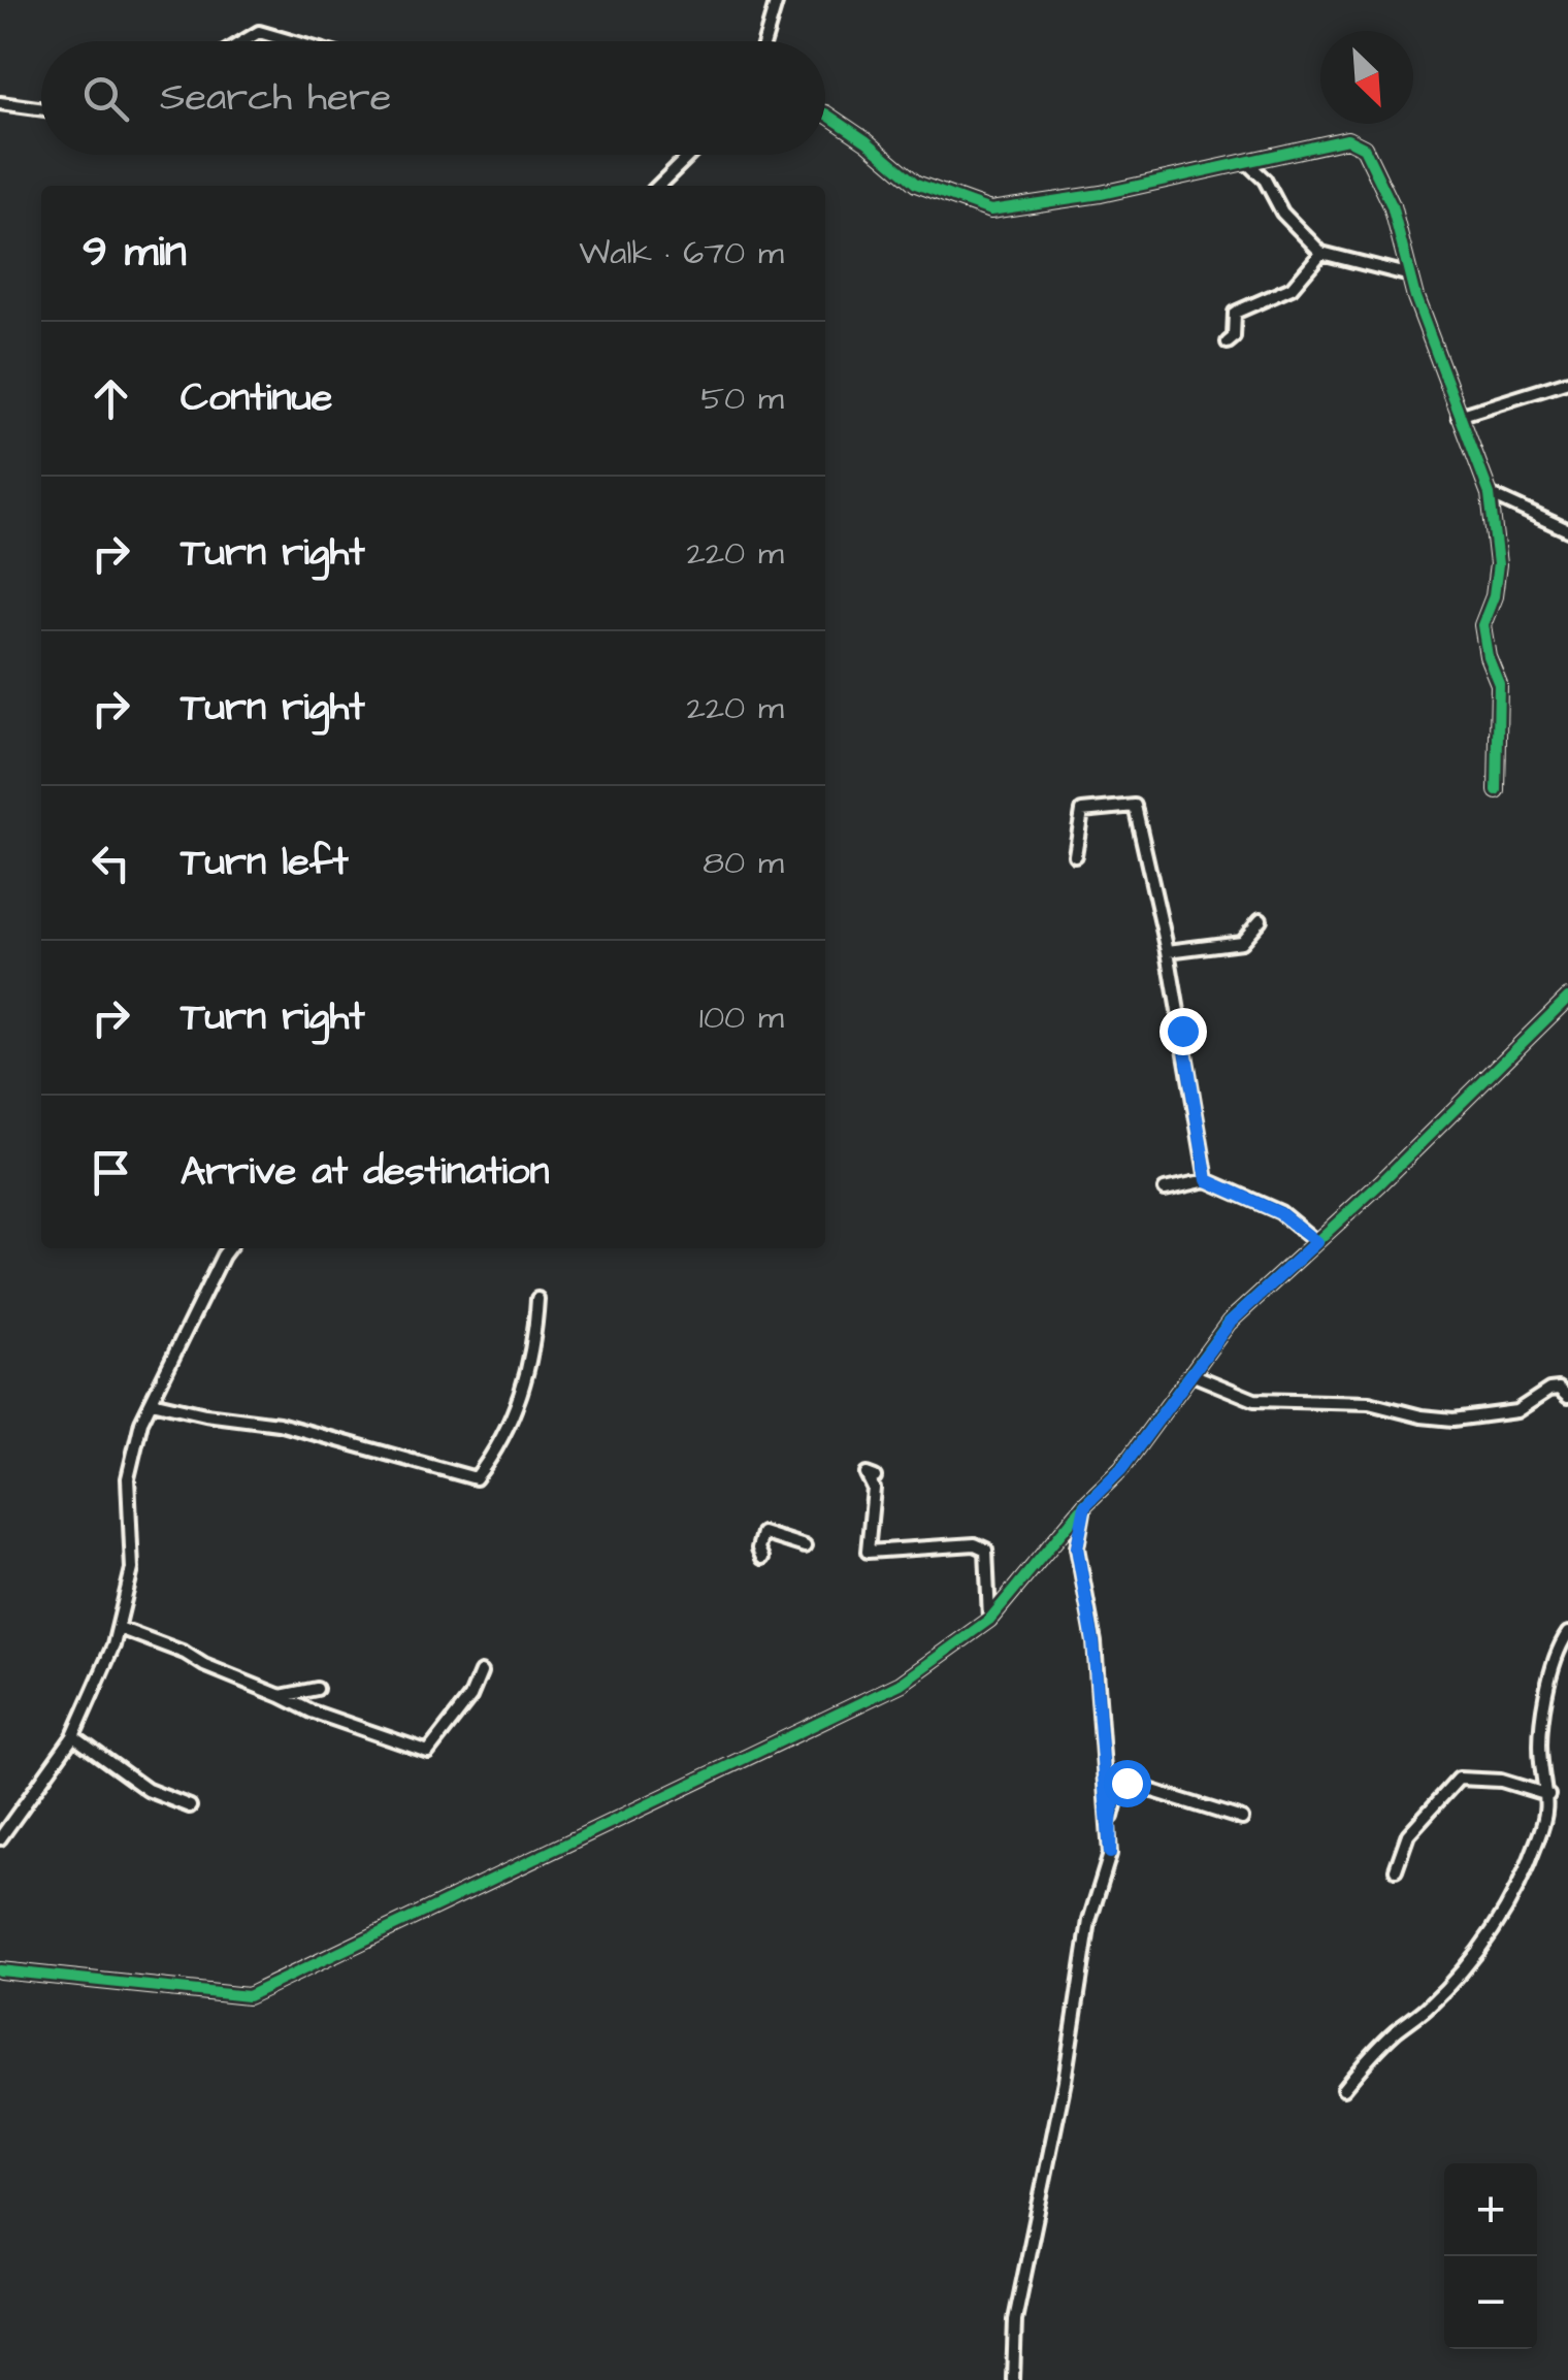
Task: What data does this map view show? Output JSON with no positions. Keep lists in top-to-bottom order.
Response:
{
  "north": "bottom right",
  "page": {
    "search": "Search here",
    "heading": ["9 min", "Walk · 670 m"],
    "list": [
      ["Continue", "50 m"],
      ["Turn right", "220 m"],
      ["Turn right", "220 m"],
      ["Turn left", "80 m"],
      ["Turn right", "100 m"],
      "Arrive at destination"
    ],
    "map_buttons": ["+", "−"]
  }
}
